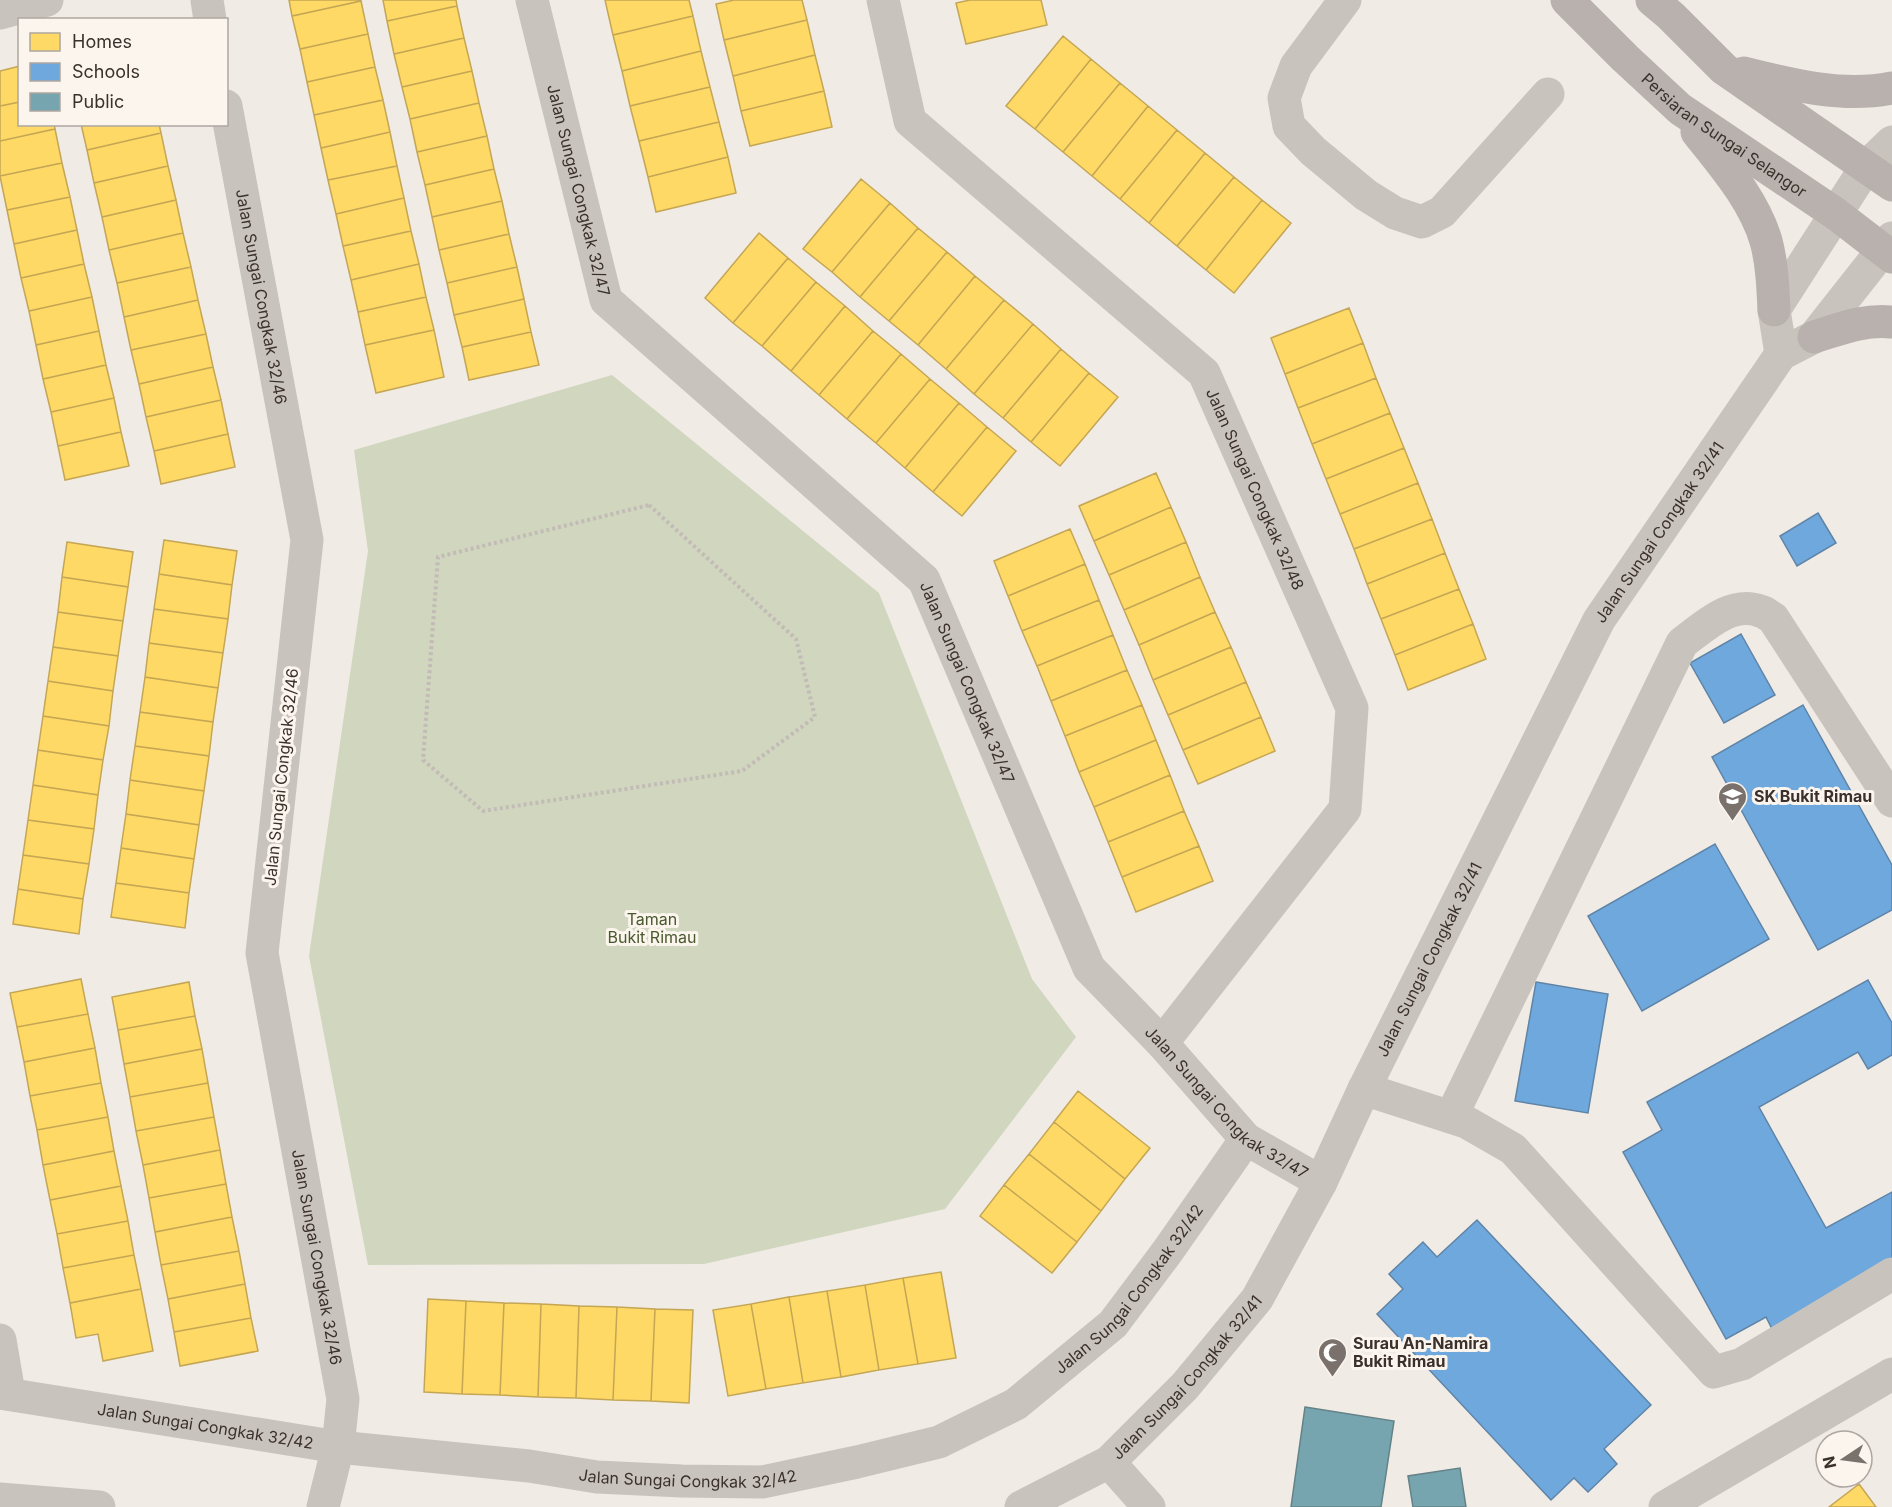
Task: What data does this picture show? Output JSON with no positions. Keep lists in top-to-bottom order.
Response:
{
  "streets": {
    "main road": ["Persiaran Sungai Selangor"],
    "street": [
      "Jalan Sungai Congkak 32/47",
      "Jalan Sungai Congkak 32/46",
      "Jalan Sungai Congkak 32/48",
      "Jalan Sungai Congkak 32/41",
      "Jalan Sungai Congkak 32/42"
    ]
  },
  "crossings": [
    ["Jalan Sungai Congkak 32/47", "Jalan Sungai Congkak 32/48"],
    ["Jalan Sungai Congkak 32/47", "Jalan Sungai Congkak 32/41"],
    ["Jalan Sungai Congkak 32/47", "Jalan Sungai Congkak 32/42"],
    ["Jalan Sungai Congkak 32/46", "Jalan Sungai Congkak 32/42"]
  ],
  "parks": ["Taman Bukit Rimau"],
  "places": {
    "school or university": ["SK Bukit Rimau"],
    "mosque": ["Surau An-Namira Bukit Rimau"]
  },
  "legend": ["Homes", "Schools", "Public"],
  "north": "left"
}
